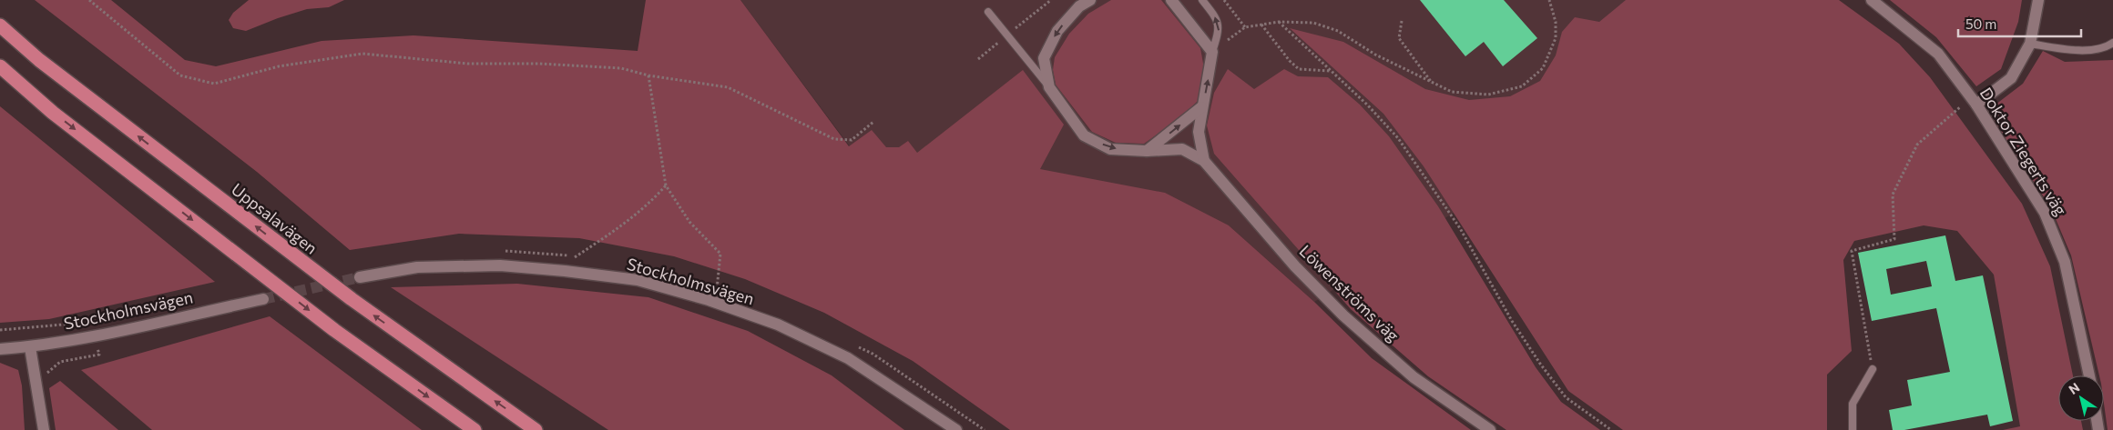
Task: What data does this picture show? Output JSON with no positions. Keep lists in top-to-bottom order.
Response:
{
  "streets": {
    "highway": ["Uppsalavägen"],
    "street": ["Doktor Ziegerts väg", "Stockholmsvägen", "Löwenströms väg"]
  },
  "scale_bar": "50 m",
  "north": "top left"
}
